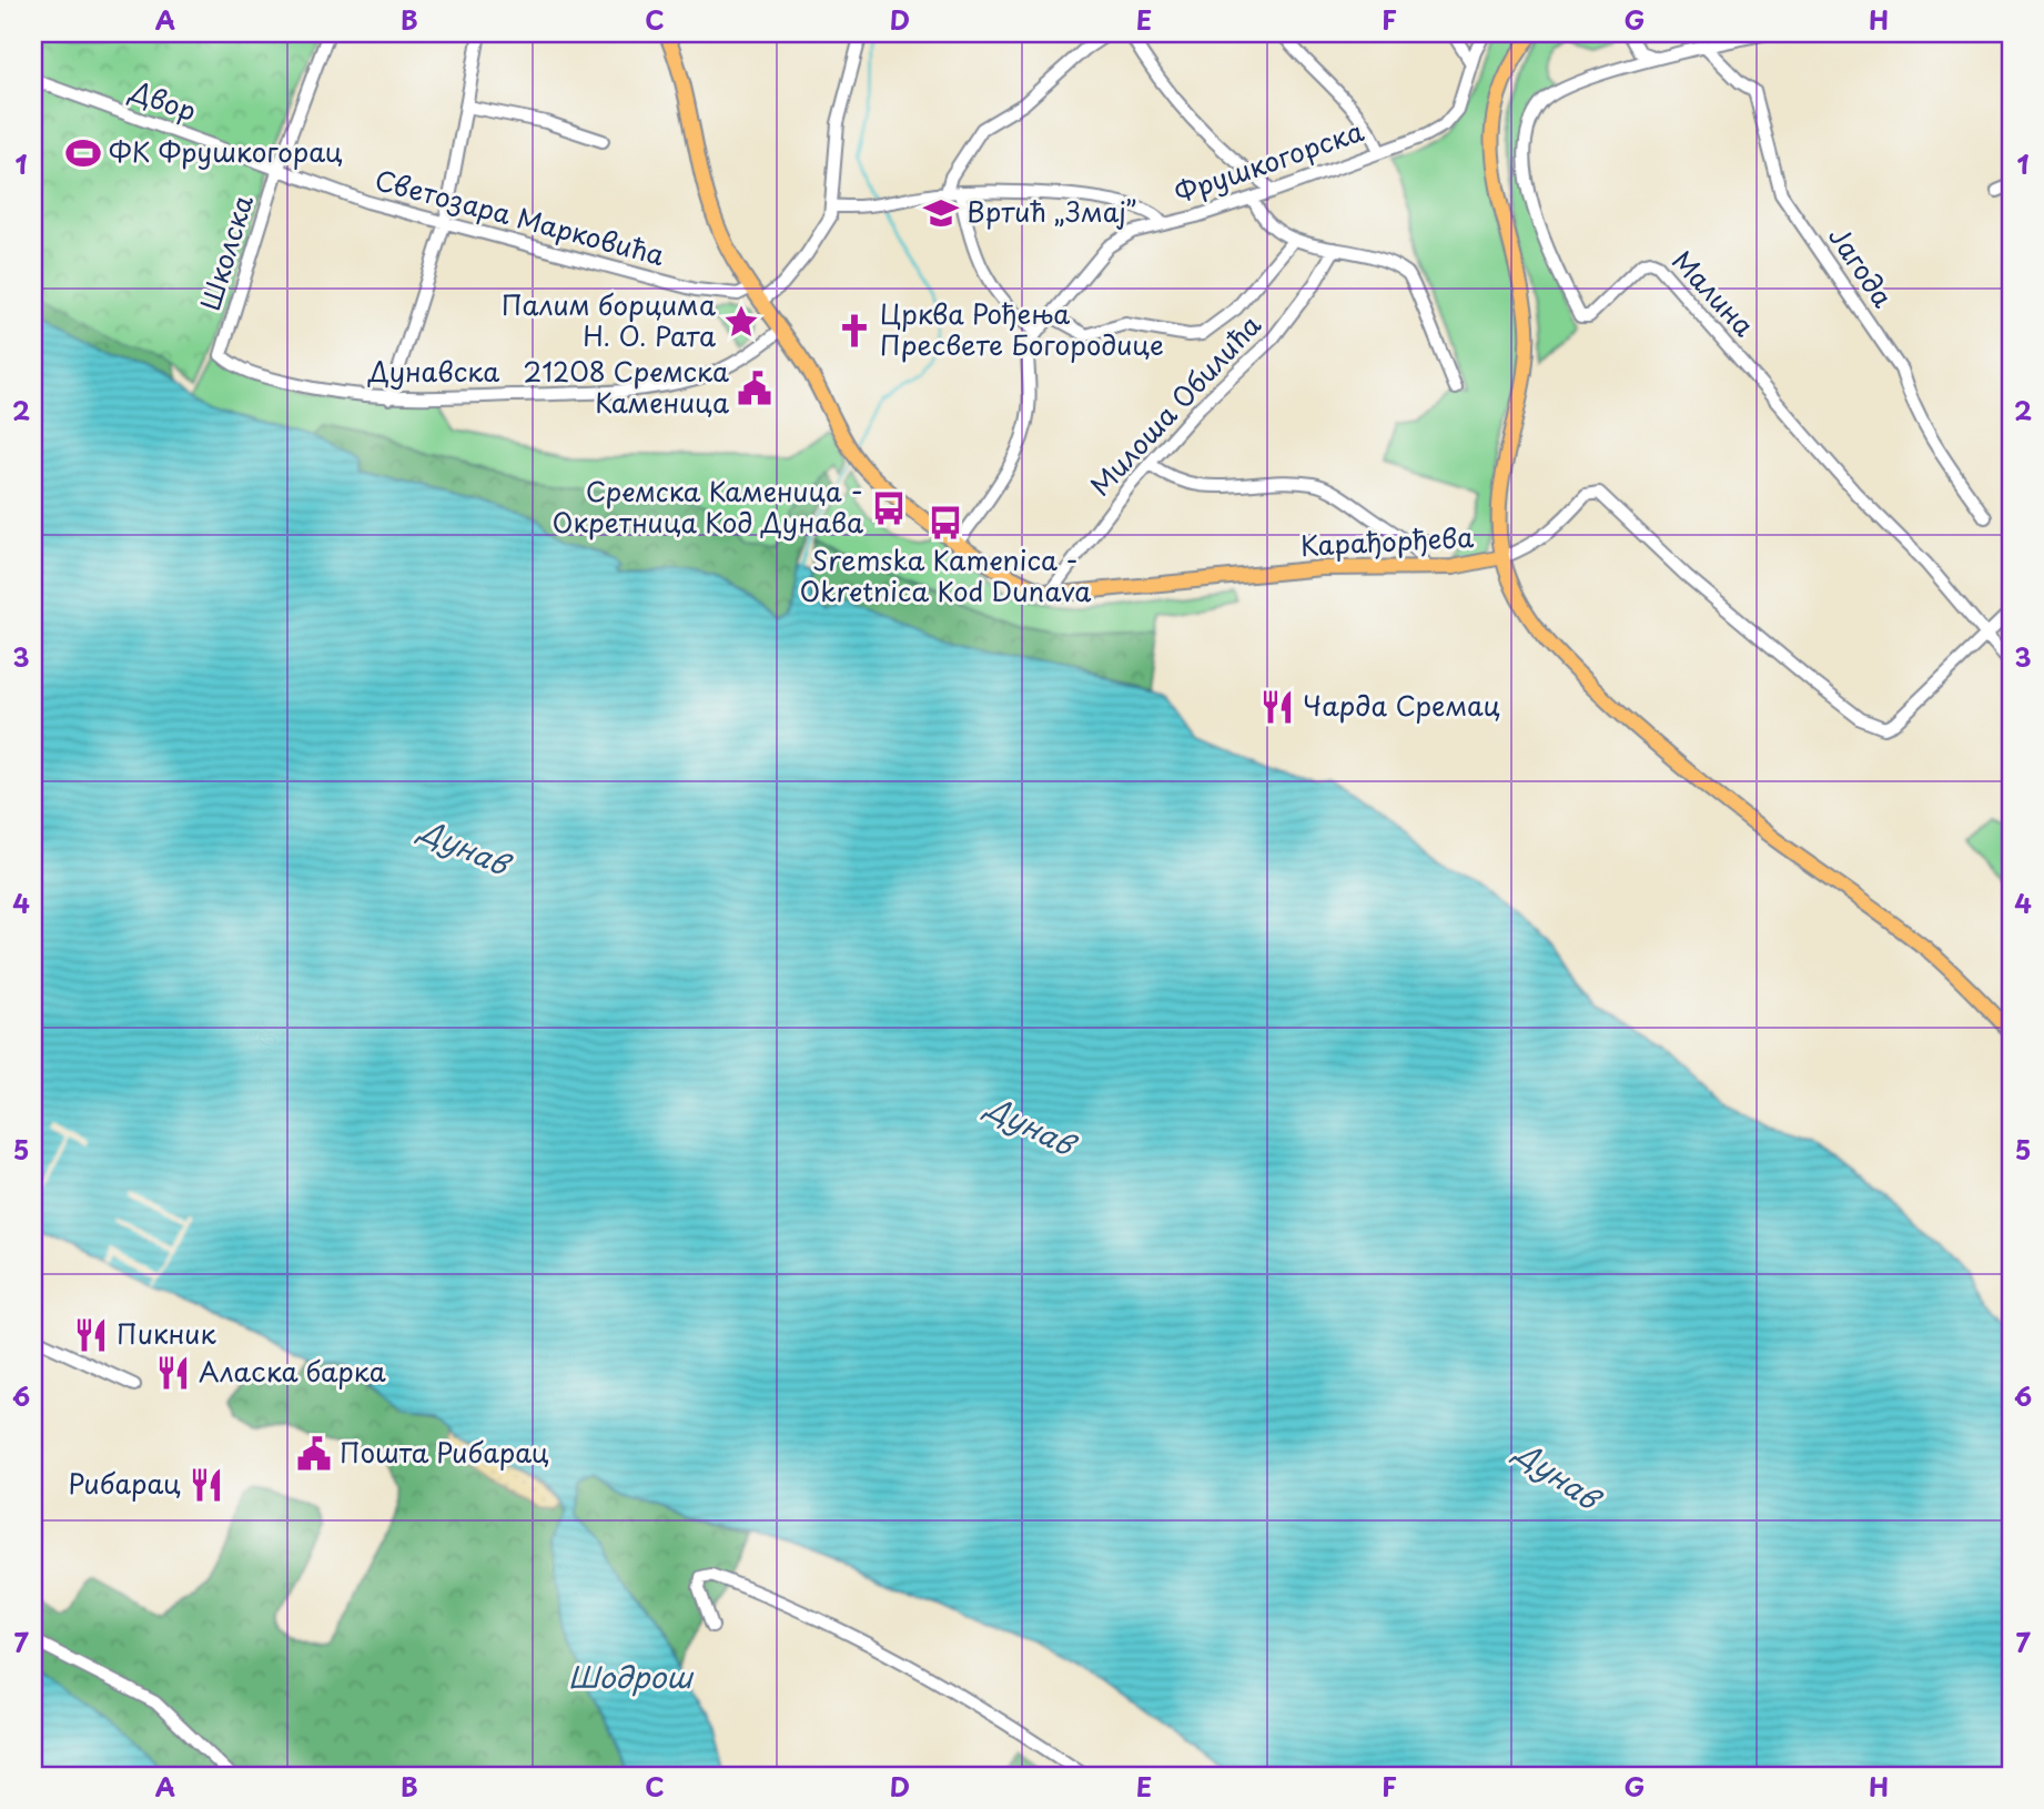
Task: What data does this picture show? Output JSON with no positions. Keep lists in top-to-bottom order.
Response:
{
  "streets": {
    "main road": ["Карађорђева"],
    "street": [
      "Двор",
      "Фрушкогорска",
      "Светозара Марковића",
      "Школска",
      "Јагода",
      "Малина",
      "Дунавска",
      "Милоша Обилића"
    ]
  },
  "crossings": [
    ["Двор", "Светозара Марковића"],
    ["Двор", "Школска"],
    ["Светозара Марковића", "Школска"],
    ["Светозара Марковића", "Карађорђева"],
    ["Школска", "Дунавска"],
    ["Дунавска", "Карађорђева"],
    ["Милоша Обилића", "Карађорђева"]
  ],
  "water": ["Дунав", "Шодрош"],
  "places": {
    "sports": ["ФК Фрушкогорац"],
    "school or university": ["Вртић „Змај”"],
    "place": ["Палим борцима Н. О. Рата"],
    "church": ["Црква Рођења Пресвете Богородице"],
    "public building": ["21208 Сремска Каменица", "Пошта Рибарац"],
    "bus stop": ["Сремска Каменица - Окретница Код Дунава", "Sremska Kamenica - Okretnica Kod Dunava"],
    "restaurant": [
      "Чарда Сремац",
      "Пикник",
      "Аласка барка",
      "Рибарац"
    ]
  },
  "grid": {
    "columns": [
      "A",
      "B",
      "C",
      "D",
      "E",
      "F",
      "G",
      "H"
    ],
    "rows": [
      "1",
      "2",
      "3",
      "4",
      "5",
      "6",
      "7"
    ]
  }
}
